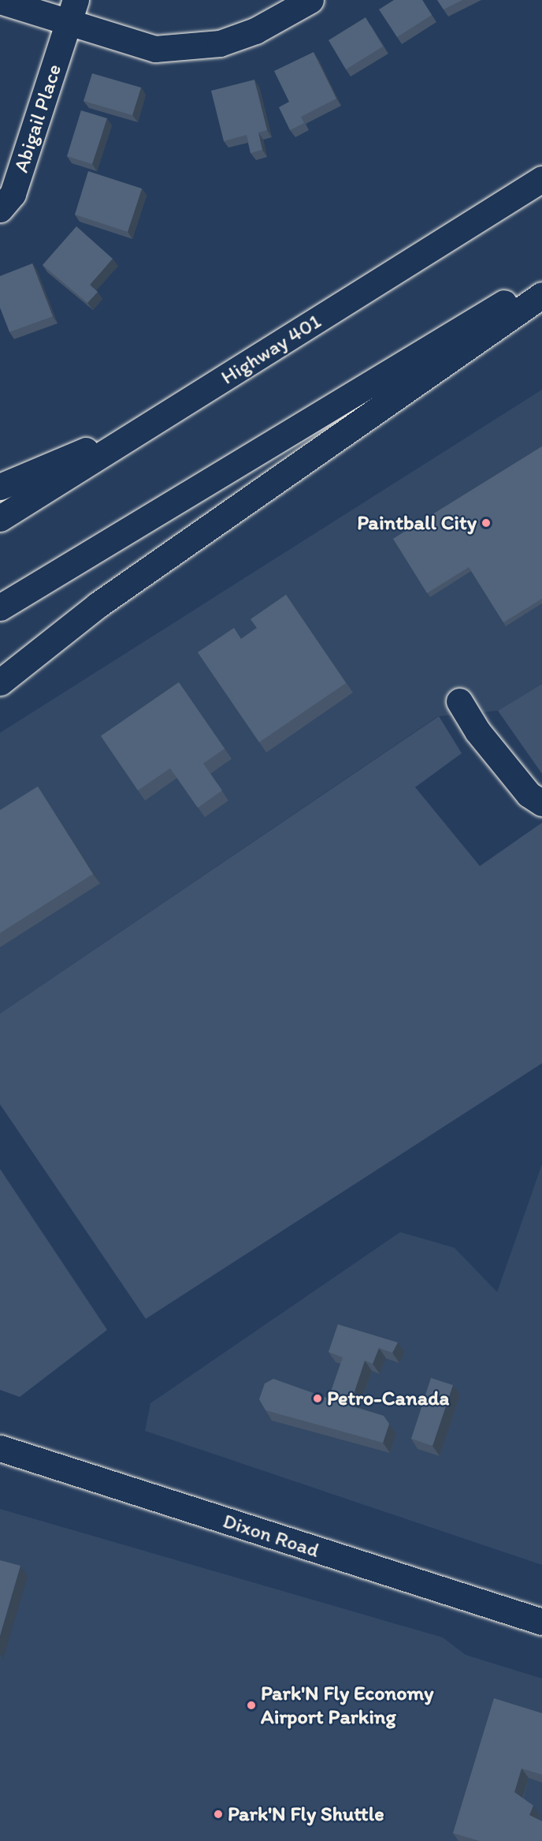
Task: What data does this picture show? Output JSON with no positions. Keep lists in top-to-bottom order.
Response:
{
  "streets": {
    "main road": ["Abigail Place", "Highway 401", "Dixon Road"]
  },
  "places": [
    "Paintball City",
    "Petro-Canada",
    "Park'N Fly Economy Airport Parking",
    "Park'N Fly Shuttle"
  ]
}
